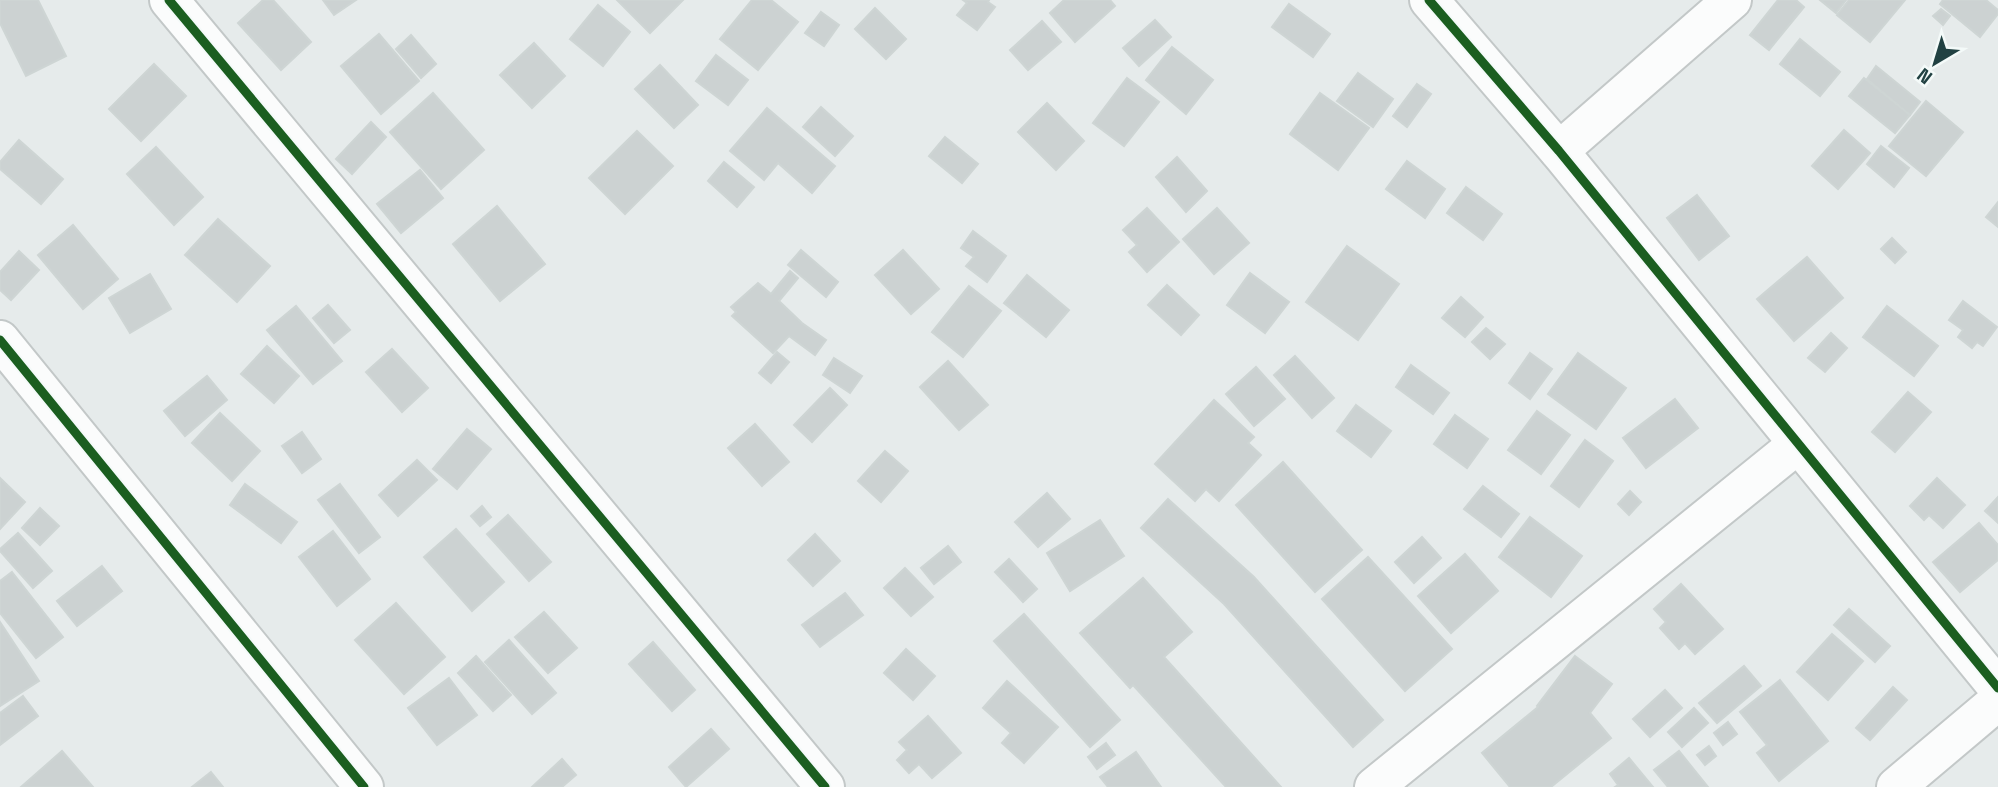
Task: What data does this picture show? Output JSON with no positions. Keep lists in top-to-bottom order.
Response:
{
  "north": "bottom left"
}
